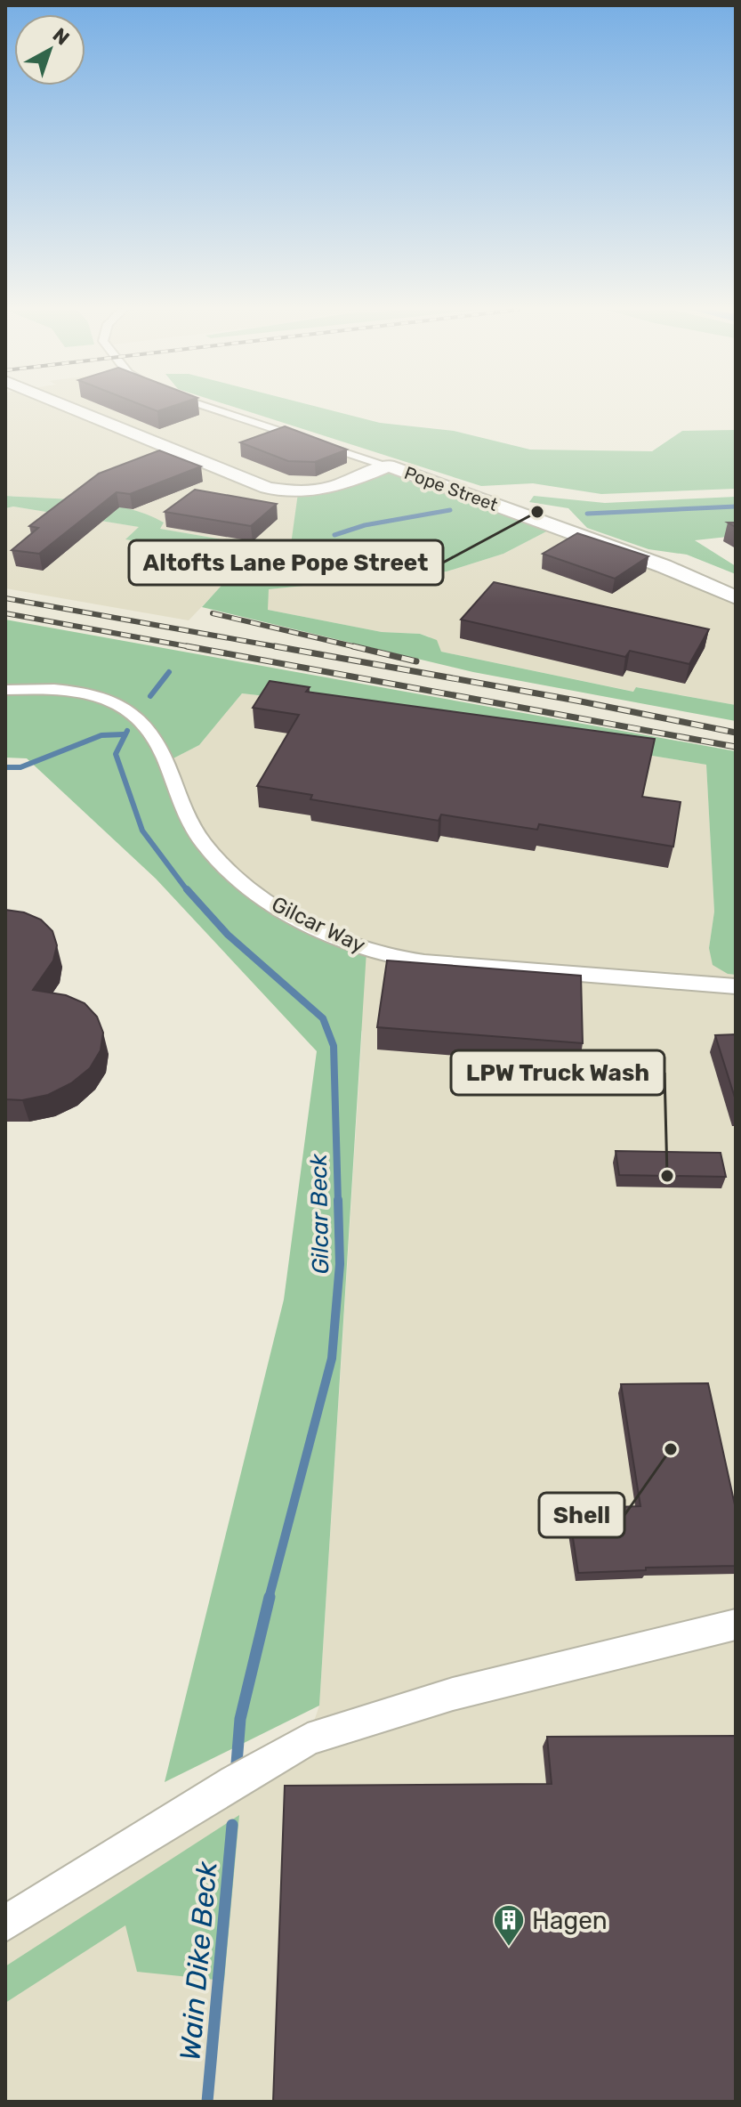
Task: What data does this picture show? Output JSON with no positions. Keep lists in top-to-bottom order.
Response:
{
  "streets": {
    "street": ["Pope Street", "Gilcar Way"]
  },
  "water": ["Gilcar Beck", "Wain Dike Beck"],
  "places": {
    "other": ["Altofts Lane Pope Street", "LPW Truck Wash", "Shell"],
    "building": ["Hagen"]
  },
  "north": "top right"
}
